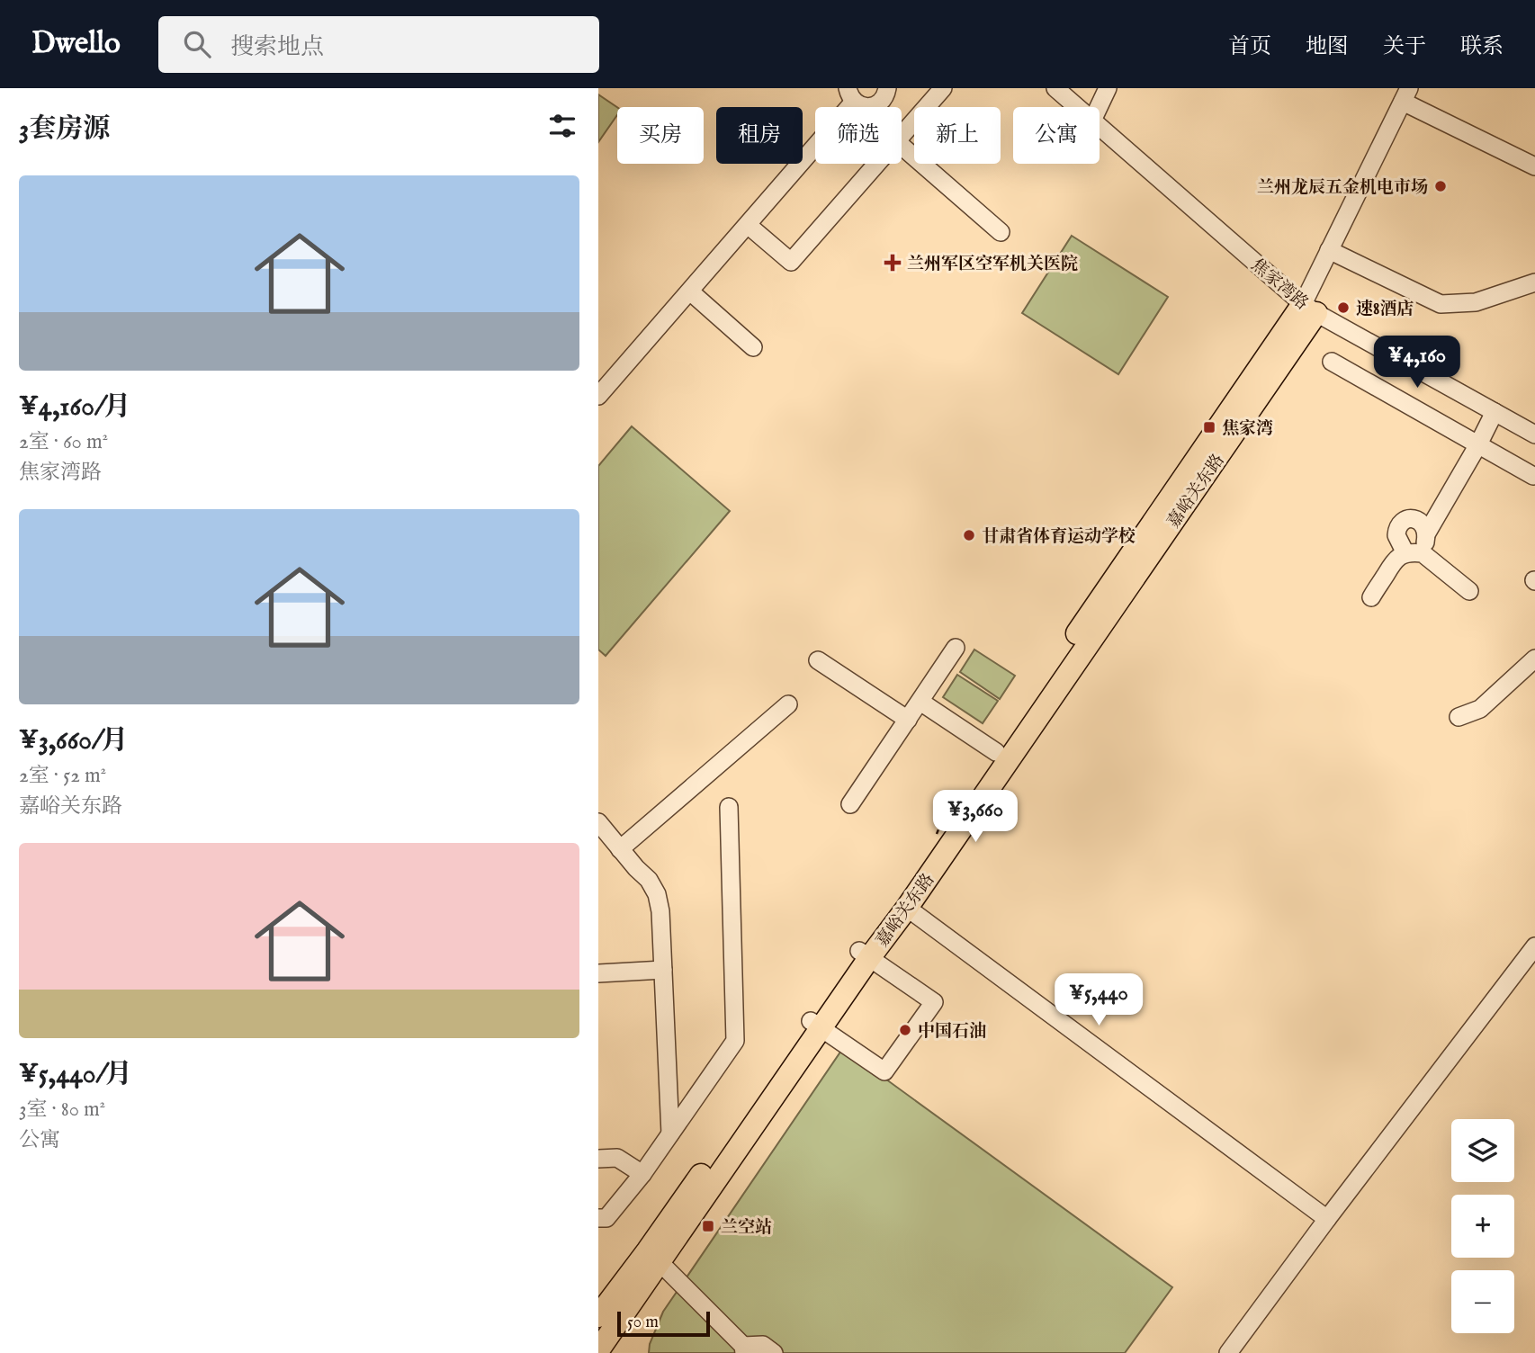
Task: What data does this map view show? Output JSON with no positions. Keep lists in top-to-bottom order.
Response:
{
  "streets": {
    "main road": ["嘉峪关东路"],
    "street": ["焦家湾路"]
  },
  "crossings": [
    ["焦家湾路", "嘉峪关东路"]
  ],
  "places": {
    "other": [
      "兰州龙辰五金机电市场",
      "速8酒店",
      "甘肃省体育运动学校",
      "中国石油"
    ],
    "health": ["兰州军区空军机关医院"],
    "transit": ["焦家湾", "兰空站"]
  },
  "scale_bar": "50 m",
  "page": {
    "header": "Dwello",
    "search": "搜索地点",
    "nav": [
      "首页",
      "地图",
      "关于",
      "联系"
    ],
    "heading": "3套房源",
    "chip": [
      "买房",
      "租房",
      "筛选",
      "新上",
      "公寓"
    ],
    "list": [
      {
        "name": "¥4,160/月",
        "note": "2室 · 60 m² · 焦家湾路"
      },
      {
        "name": "¥3,660/月",
        "note": "2室 · 52 m² · 嘉峪关东路"
      },
      {
        "name": "¥5,440/月",
        "note": "3室 · 80 m² · 公寓"
      }
    ],
    "price": ["¥4,160", "¥3,660", "¥5,440"],
    "map_buttons": ["+", "−"],
    "scale": "50 m"
  }
}
